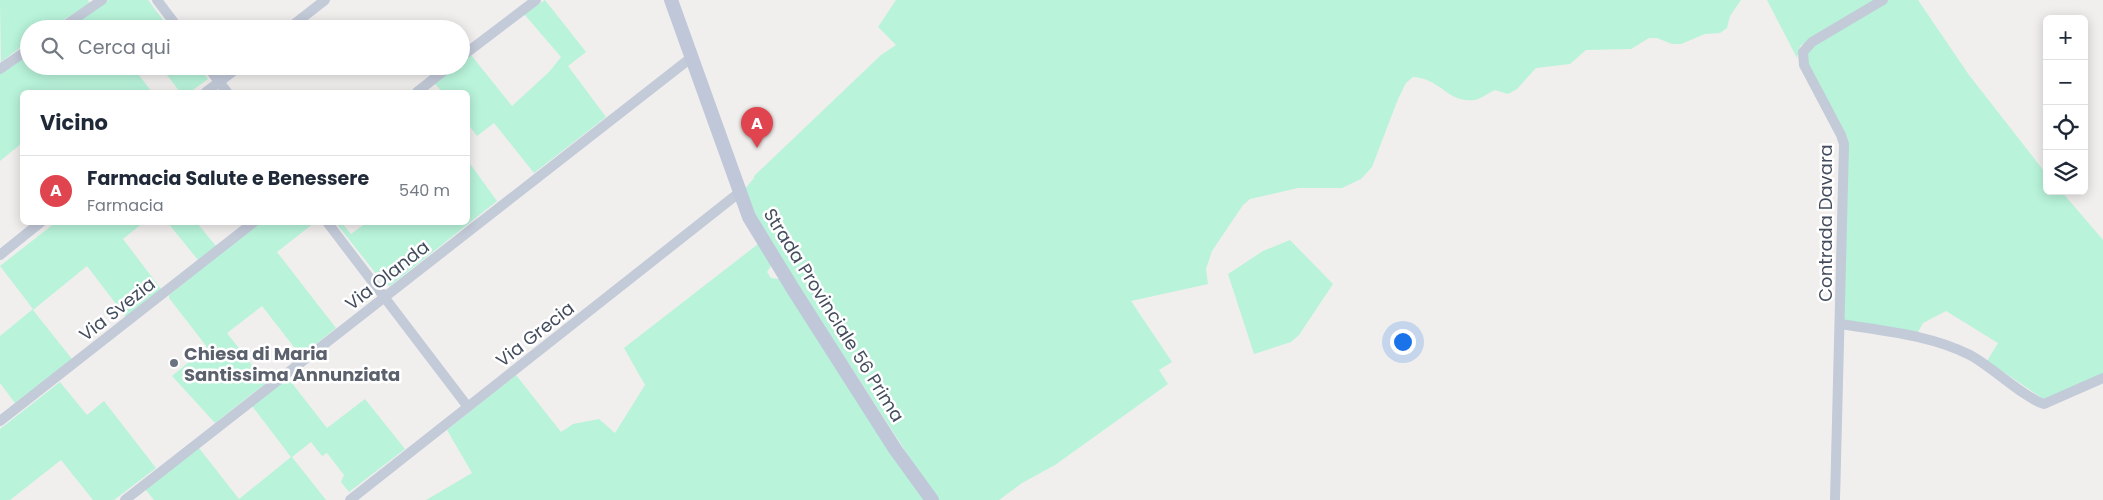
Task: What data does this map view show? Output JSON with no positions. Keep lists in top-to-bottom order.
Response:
{
  "streets": {
    "street": [
      "Contrada Davara",
      "Via Olanda",
      "Via Svezia",
      "Strada Provinciale 56 Prima",
      "Via Grecia"
    ]
  },
  "crossings": [
    ["Via Olanda", "Strada Provinciale 56 Prima"],
    ["Strada Provinciale 56 Prima", "Via Grecia"]
  ],
  "places": ["Chiesa di Maria Santissima Annunziata"],
  "page": {
    "map_buttons": ["+", "−"],
    "search": "Cerca qui",
    "heading": "Vicino",
    "pins": "A",
    "list": [
      {
        "mark": "A",
        "name": "Farmacia Salute e Benessere",
        "note": "Farmacia",
        "value": "540 m"
      }
    ]
  }
}
